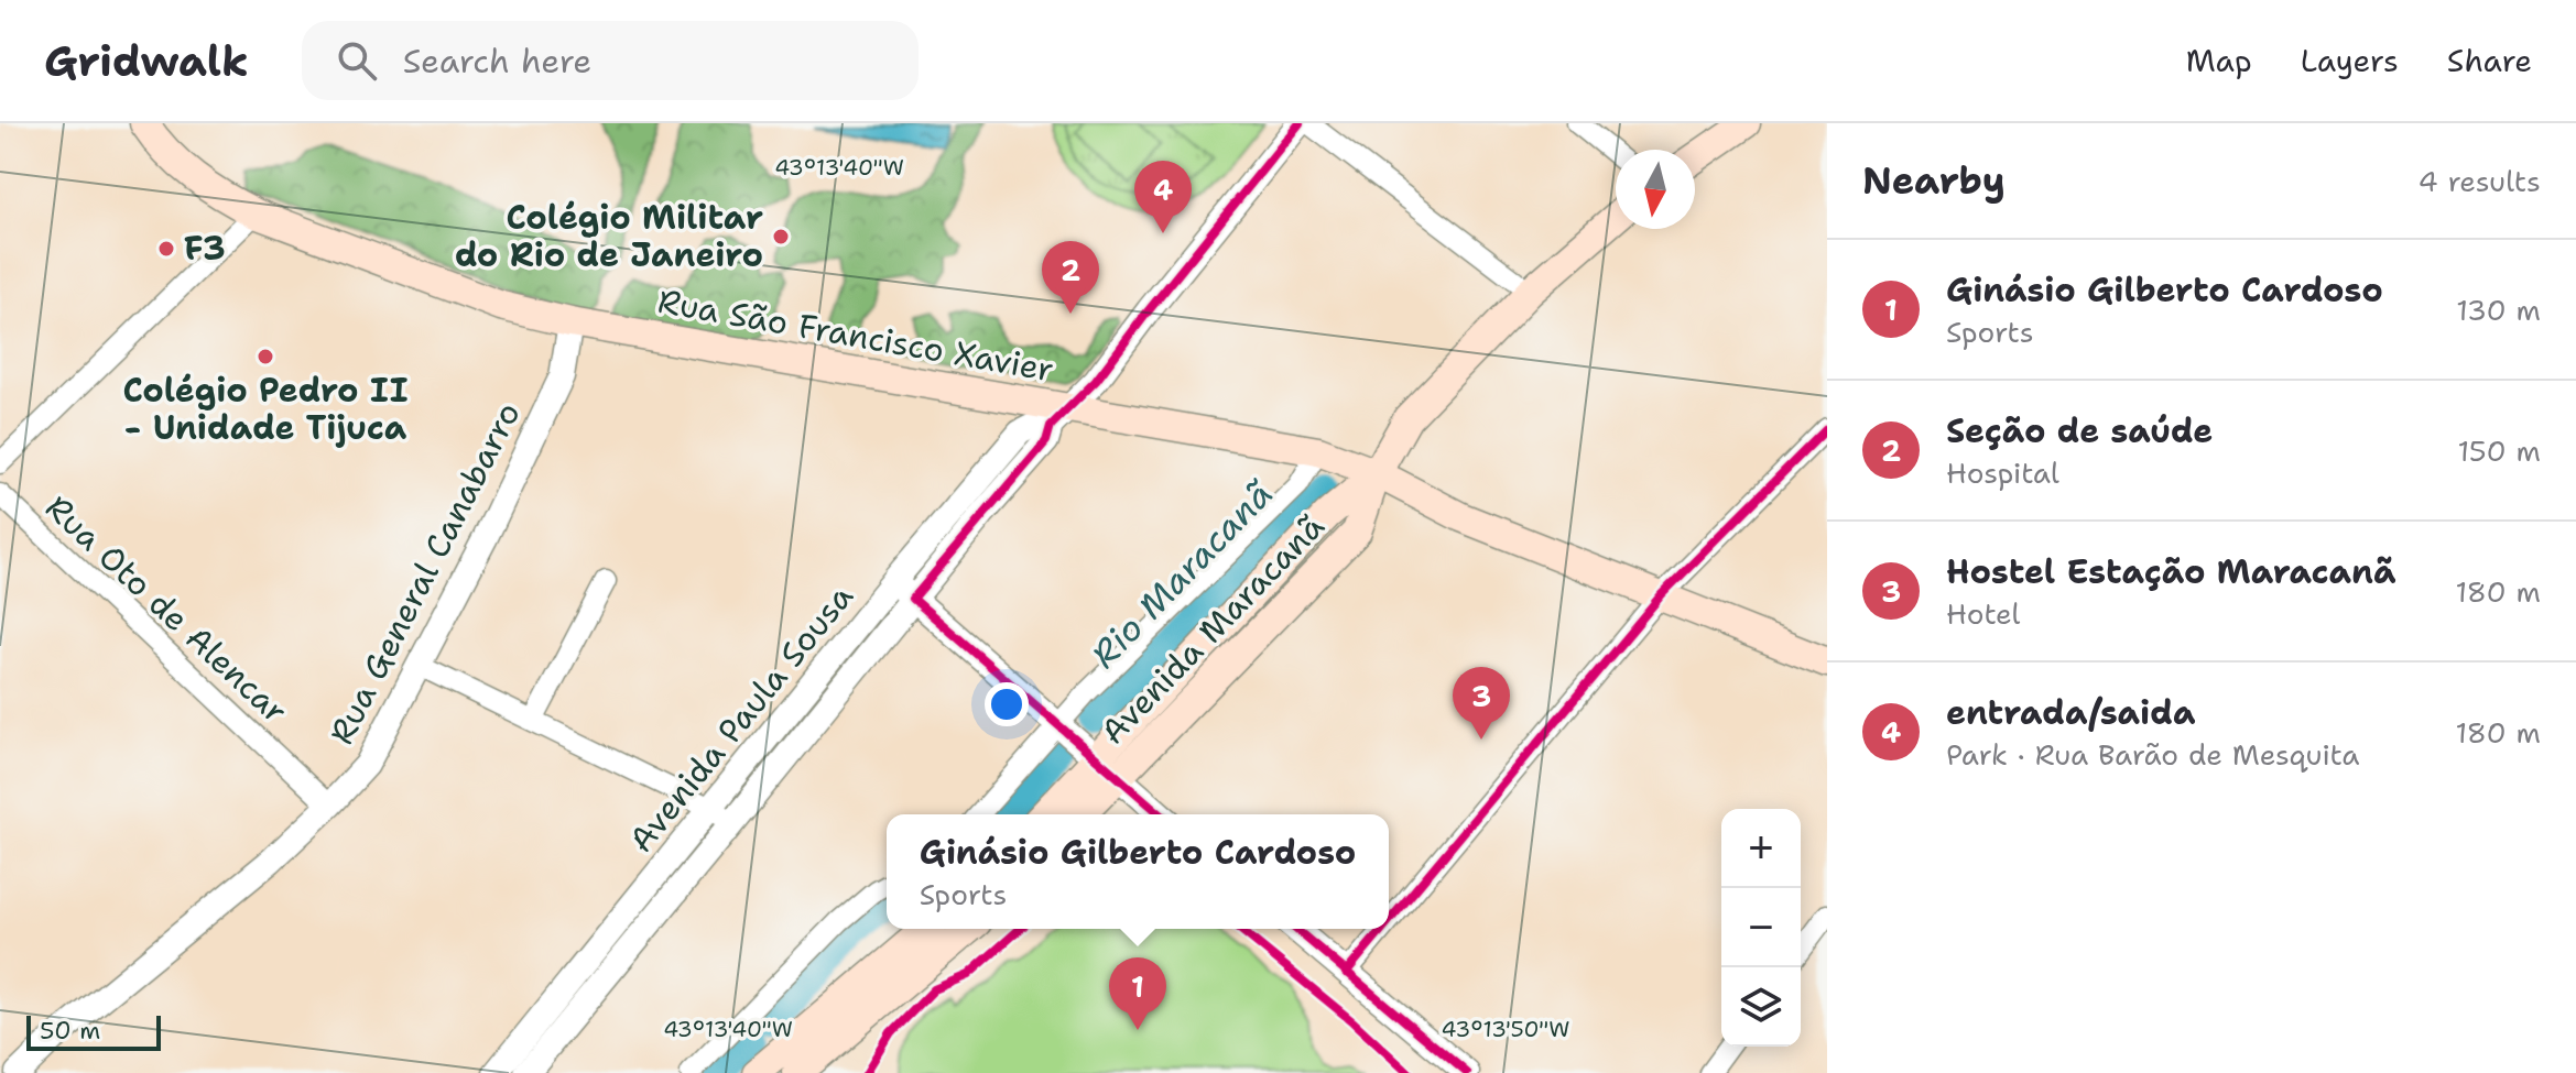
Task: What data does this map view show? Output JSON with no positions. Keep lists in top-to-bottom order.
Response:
{
  "streets": {
    "main road": ["Rua São Francisco Xavier", "Avenida Maracanã"],
    "street": ["Rua General Canabarro", "Rua Oto de Alencar", "Avenida Paula Sousa"]
  },
  "crossings": [
    ["Rua São Francisco Xavier", "Rua General Canabarro"],
    ["Rua São Francisco Xavier", "Avenida Maracanã"],
    ["Rua São Francisco Xavier", "Avenida Paula Sousa"],
    ["Rua General Canabarro", "Rua Oto de Alencar"]
  ],
  "water": ["Rio Maracanã"],
  "places": ["Colégio Militar do Rio de Janeiro", "F3", "Colégio Pedro II - Unidade Tijuca"],
  "scale_bar": "50 m",
  "north": "bottom",
  "page": {
    "header": "Gridwalk",
    "search": "Search here",
    "nav": ["Map", "Layers", "Share"],
    "heading": ["Nearby", "4 results"],
    "pins": [
      "4",
      "2",
      "3",
      "1"
    ],
    "list": [
      {
        "mark": "1",
        "name": "Ginásio Gilberto Cardoso",
        "note": "Sports",
        "value": "130 m"
      },
      {
        "mark": "2",
        "name": "Seção de saúde",
        "note": "Hospital",
        "value": "150 m"
      },
      {
        "mark": "3",
        "name": "Hostel Estação Maracanã",
        "note": "Hotel",
        "value": "180 m"
      },
      {
        "mark": "4",
        "name": "entrada/saida",
        "note": "Park · Rua Barão de Mesquita",
        "value": "180 m"
      }
    ],
    "map_buttons": ["+", "−"],
    "popup": ["Ginásio Gilberto Cardoso", "Sports"],
    "scale": "50 m"
  },
  "coordinates": ["43°13'40\"W", "43°13'50\"W"]
}
